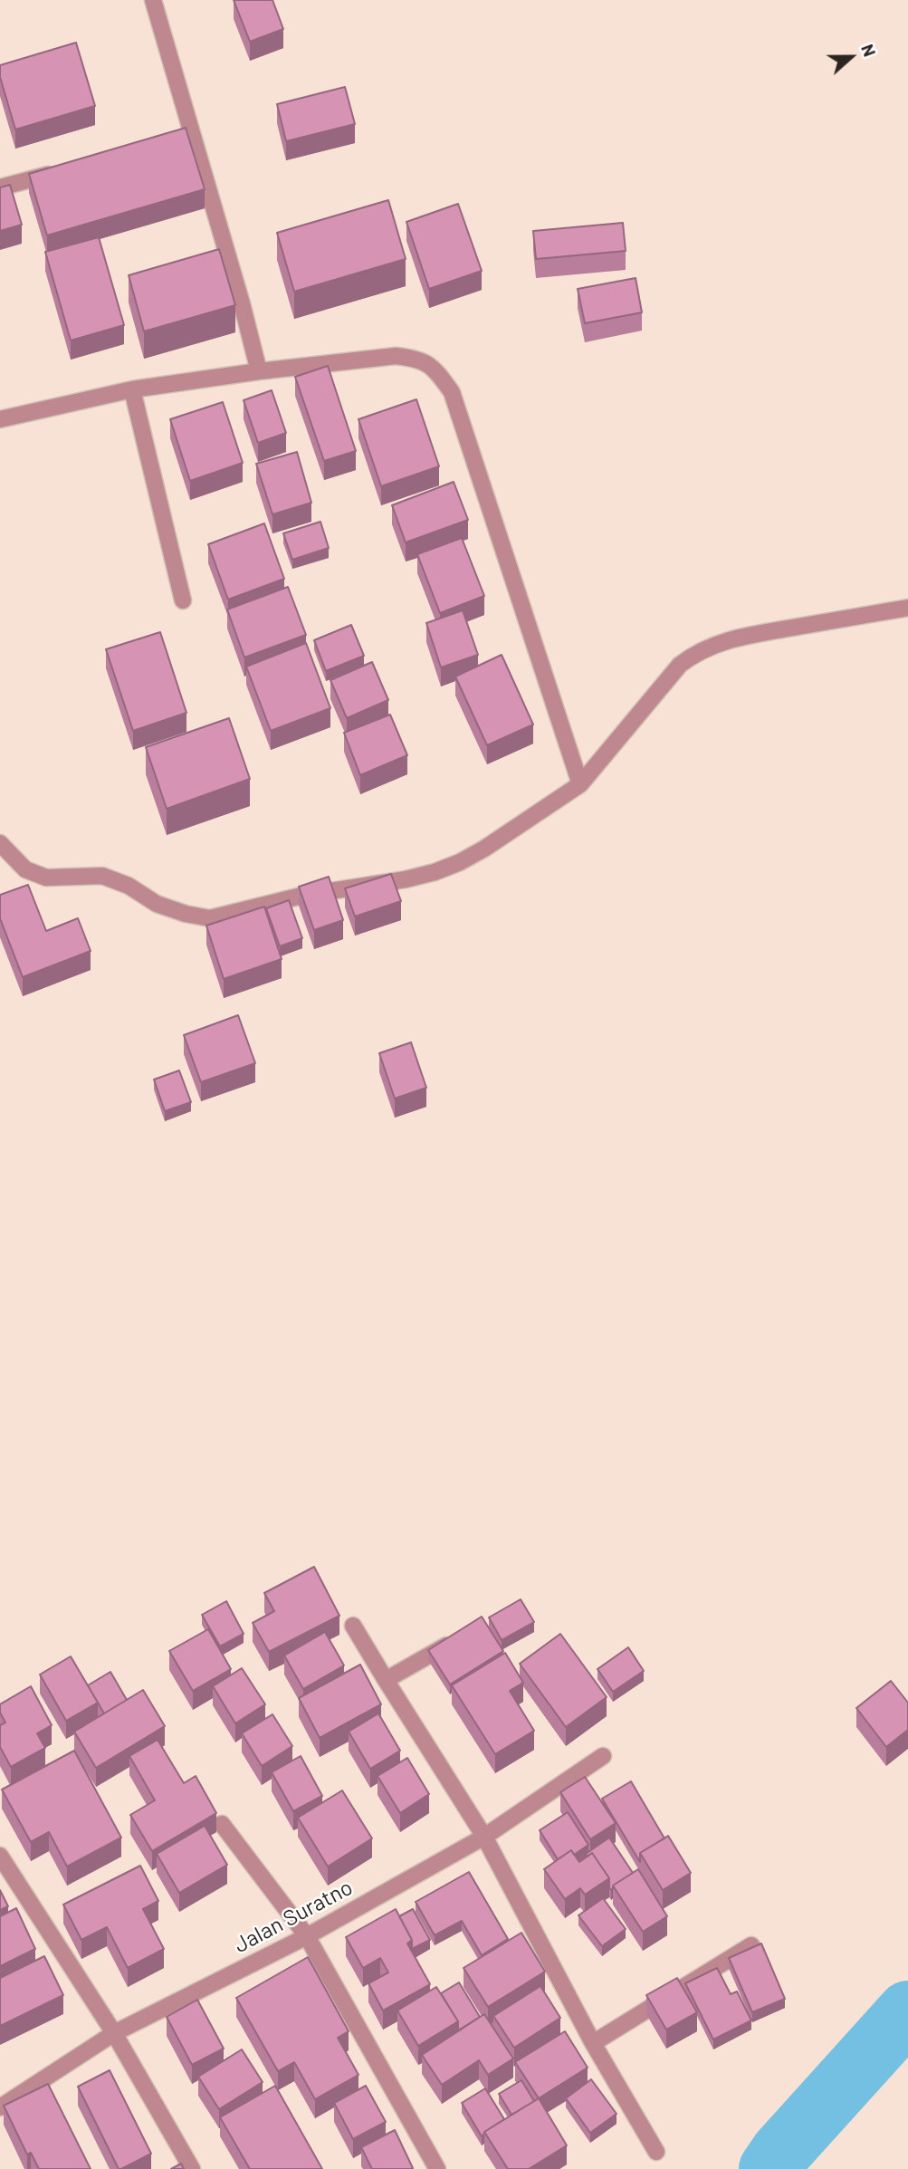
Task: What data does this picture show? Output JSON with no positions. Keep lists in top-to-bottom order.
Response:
{
  "streets": {
    "street": ["Jalan Suratno"]
  },
  "north": "right"
}
